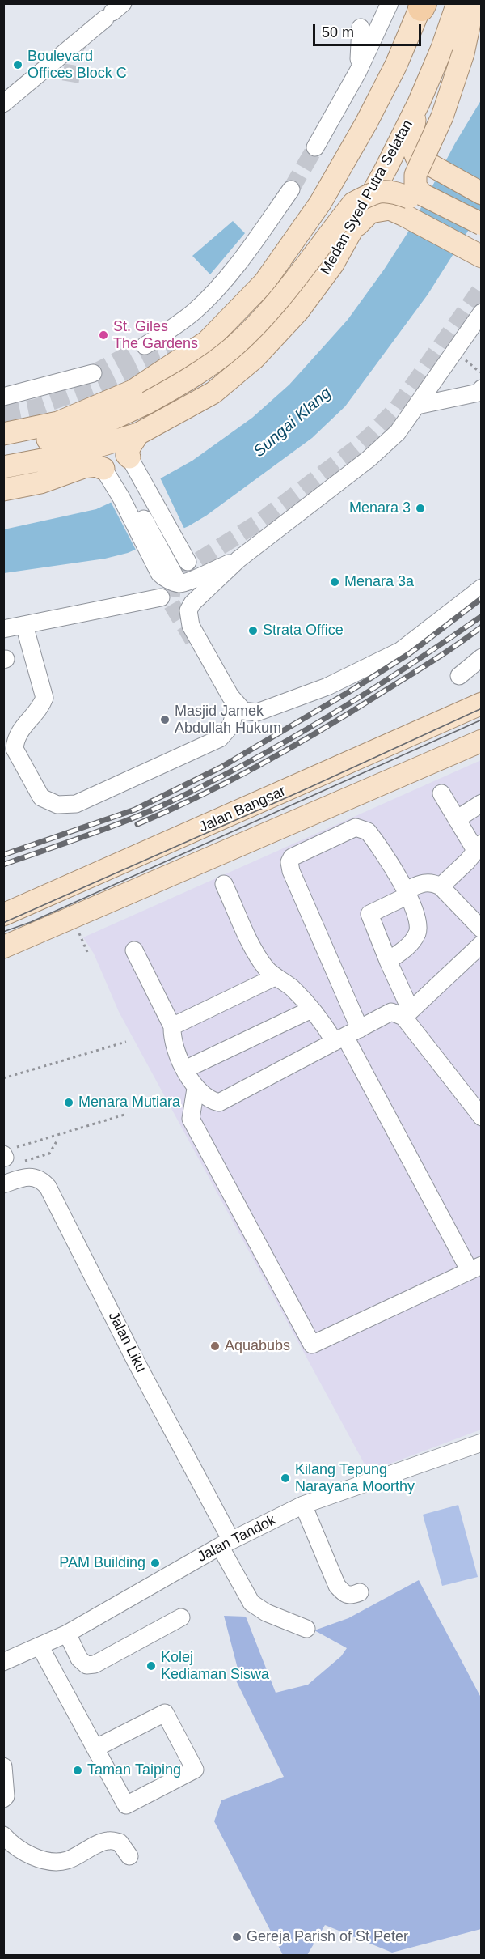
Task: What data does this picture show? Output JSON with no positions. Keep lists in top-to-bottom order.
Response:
{
  "streets": {
    "main road": ["Medan Syed Putra Selatan", "Jalan Bangsar"],
    "street": ["Jalan Liku", "Jalan Tandok"]
  },
  "crossings": [
    ["Jalan Liku", "Jalan Tandok"]
  ],
  "water": ["Sungai Klang"],
  "places": [
    "Boulevard Offices Block C",
    "St. Giles The Gardens",
    "Menara 3",
    "Menara 3a",
    "Strata Office",
    "Masjid Jamek Abdullah Hukum",
    "Menara Mutiara",
    "Aquabubs",
    "Kilang Tepung Narayana Moorthy",
    "PAM Building",
    "Kolej Kediaman Siswa",
    "Taman Taiping",
    "Gereja Parish of St Peter"
  ],
  "scale_bar": "50 m"
}
